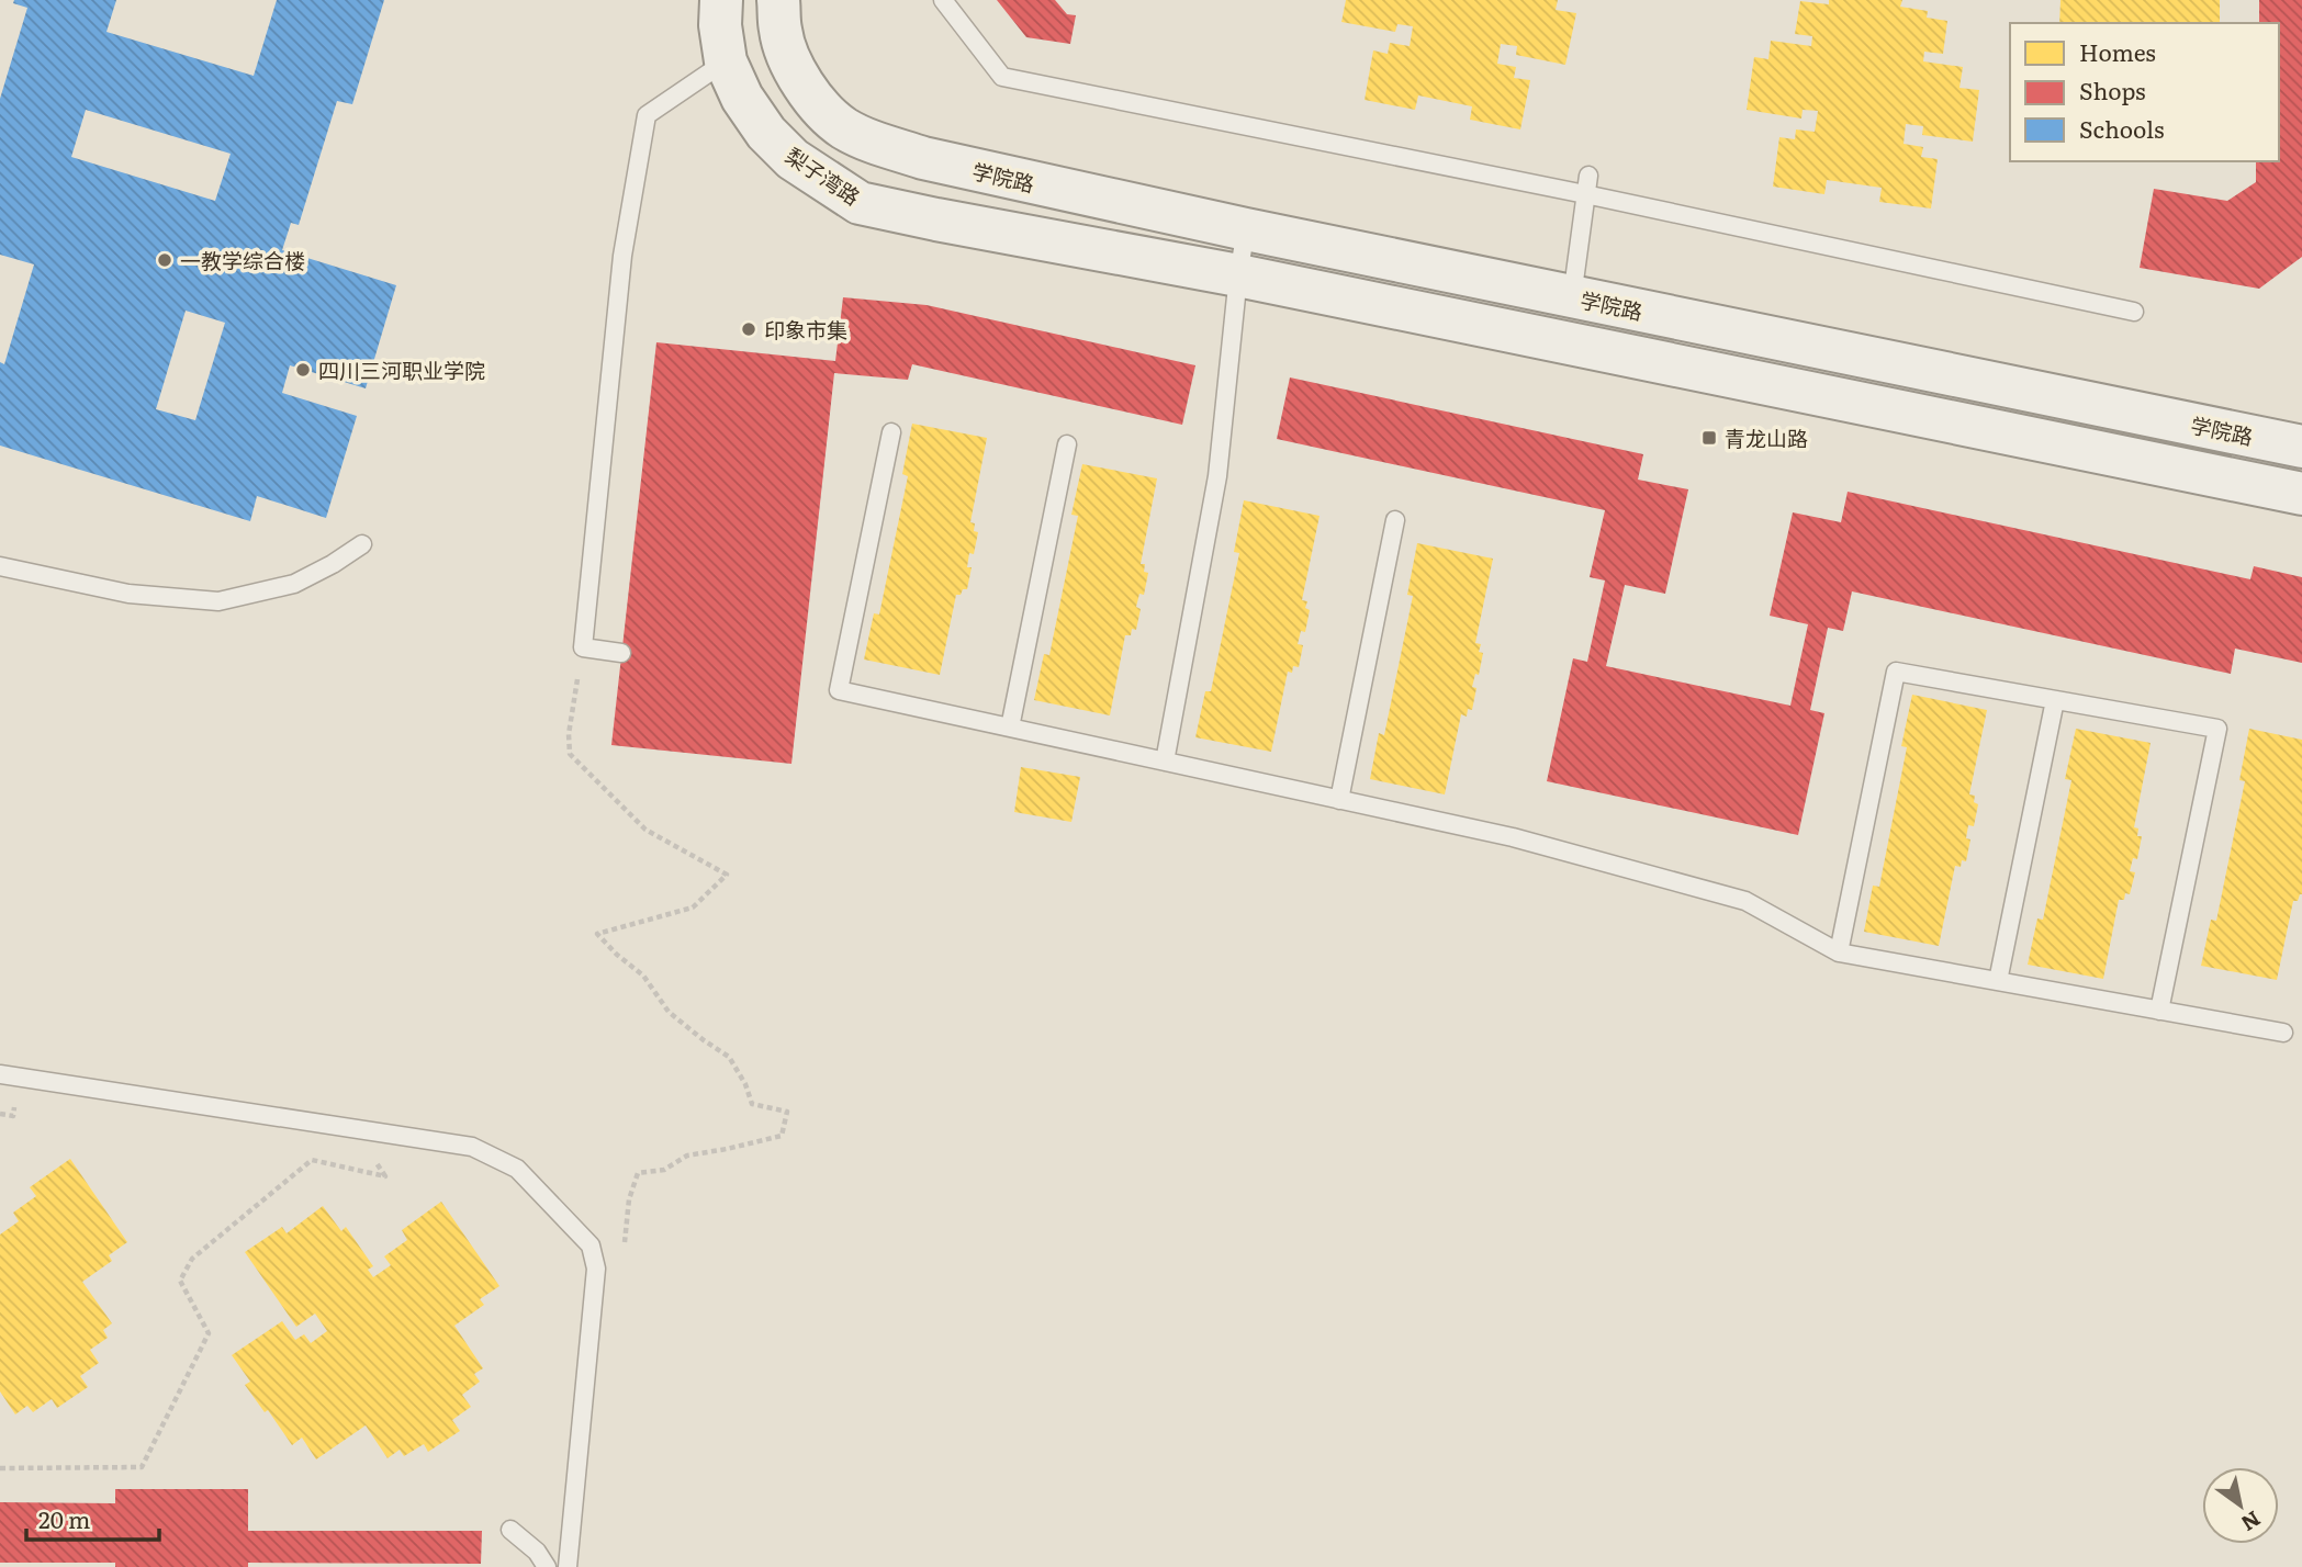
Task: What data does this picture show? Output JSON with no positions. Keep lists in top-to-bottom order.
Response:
{
  "streets": {
    "street": ["梨子湾路", "学院路"]
  },
  "places": {
    "other": ["一教学综合楼", "印象市集", "四川三河职业学院"],
    "transit": ["青龙山路"]
  },
  "legend": ["Homes", "Shops", "Schools"],
  "scale_bar": "20 m",
  "north": "bottom right"
}
